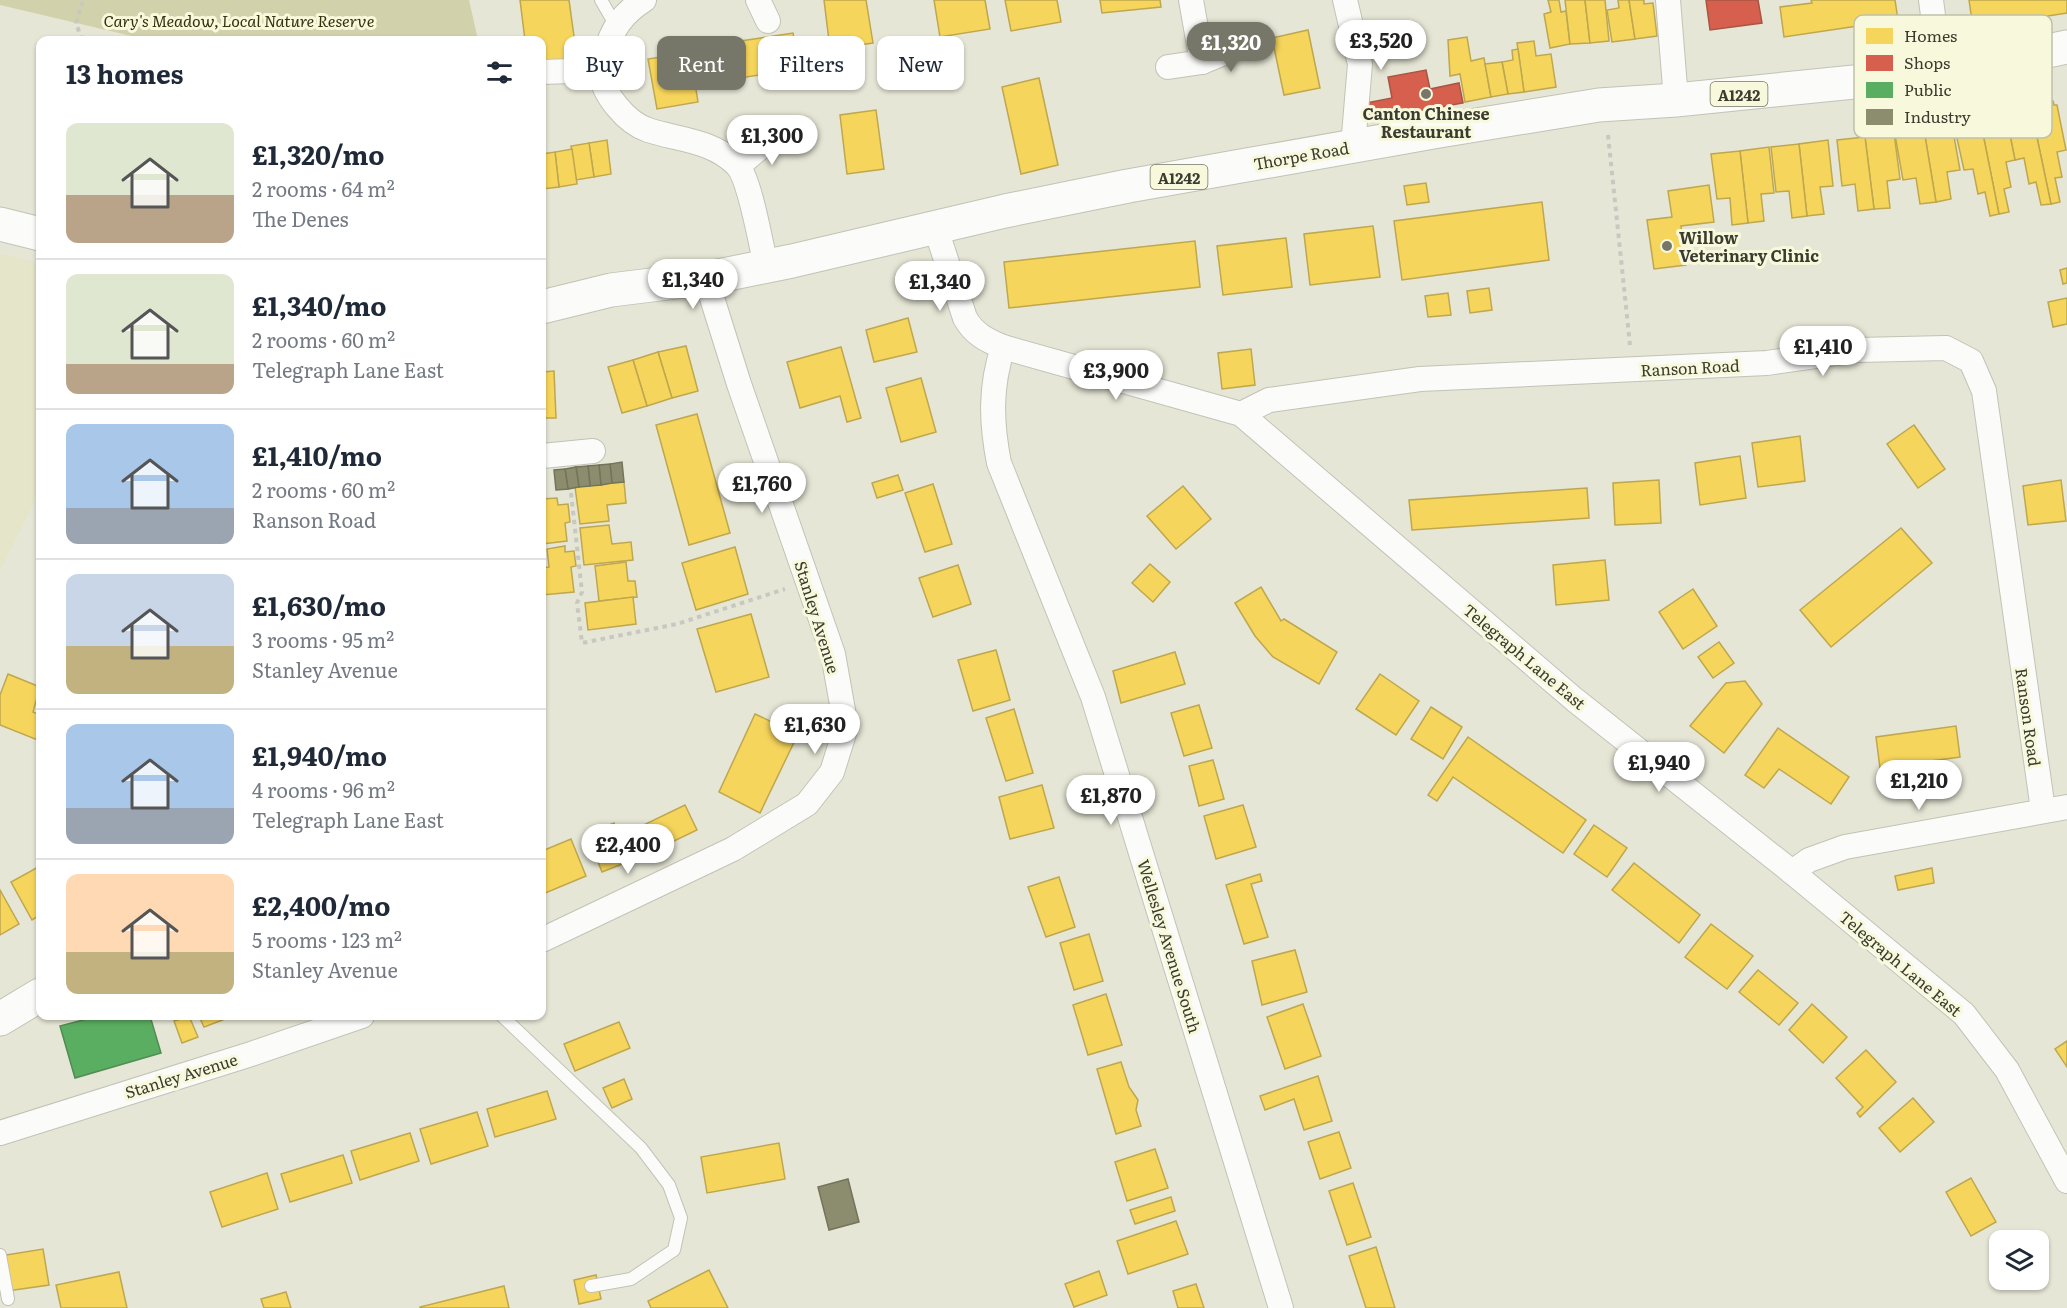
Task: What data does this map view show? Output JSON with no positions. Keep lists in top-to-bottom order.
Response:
{
  "streets": {
    "main road": ["A1242", "Thorpe Road"],
    "street": [
      "Ranson Road",
      "Stanley Avenue",
      "Telegraph Lane East",
      "Wellesley Avenue South"
    ]
  },
  "crossings": [
    ["Thorpe Road", "Stanley Avenue"],
    ["Thorpe Road", "Telegraph Lane East"],
    ["Ranson Road", "Telegraph Lane East"],
    ["Telegraph Lane East", "Wellesley Avenue South"]
  ],
  "parks": ["Cary's Meadow, Local Nature Reserve"],
  "places": ["Canton Chinese Restaurant", "Willow Veterinary Clinic"],
  "legend": [
    "Homes",
    "Shops",
    "Public",
    "Industry"
  ],
  "page": {
    "price": [
      "£3,520",
      "£1,320",
      "£1,300",
      "£1,340",
      "£1,340",
      "£1,410",
      "£3,900",
      "£1,760",
      "£1,630",
      "£1,940",
      "£1,210",
      "£1,870",
      "£2,400"
    ],
    "chip": [
      "Buy",
      "Rent",
      "Filters",
      "New"
    ],
    "heading": "13 homes",
    "list": [
      {
        "name": "£1,320/mo",
        "note": "2 rooms · 64 m² · The Denes"
      },
      {
        "name": "£1,340/mo",
        "note": "2 rooms · 60 m² · Telegraph Lane East"
      },
      {
        "name": "£1,410/mo",
        "note": "2 rooms · 60 m² · Ranson Road"
      },
      {
        "name": "£1,630/mo",
        "note": "3 rooms · 95 m² · Stanley Avenue"
      },
      {
        "name": "£1,940/mo",
        "note": "4 rooms · 96 m² · Telegraph Lane East"
      },
      {
        "name": "£2,400/mo",
        "note": "5 rooms · 123 m² · Stanley Avenue"
      }
    ]
  }
}
